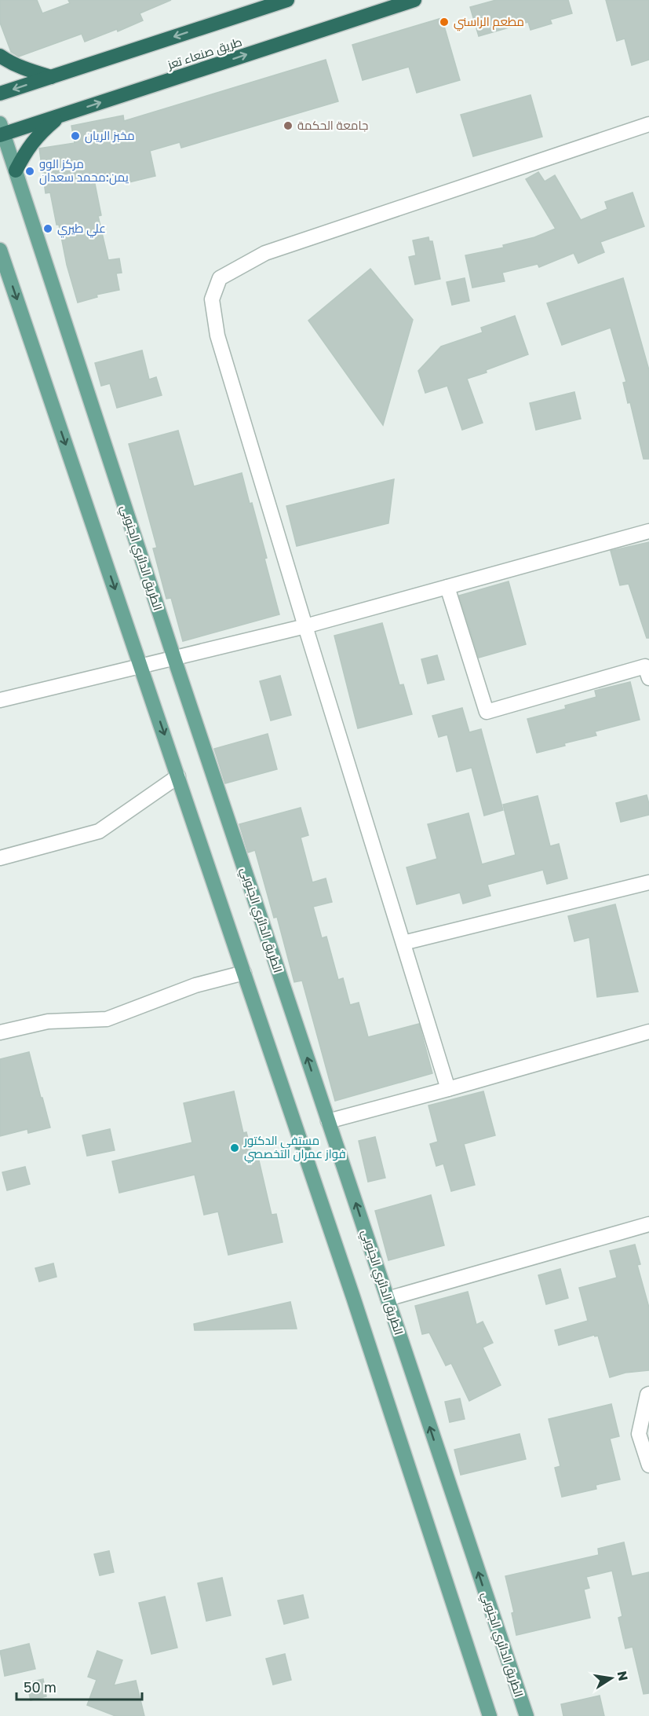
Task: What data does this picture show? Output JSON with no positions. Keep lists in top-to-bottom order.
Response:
{
  "streets": {
    "highway": ["طريق صنعاء تعز"],
    "main road": ["الطريق الدائري الجنوبي"]
  },
  "crossings": [
    ["طريق صنعاء تعز", "الطريق الدائري الجنوبي"]
  ],
  "places": [
    "مطعم الراسني",
    "جامعة الحكمة",
    "مخبز الريان",
    "مركز الوو يمن:محمد سعدان",
    "علي طيري",
    "مستفى الدكتور فواز عمران التخصصي"
  ],
  "scale_bar": "50 m",
  "north": "right"
}
